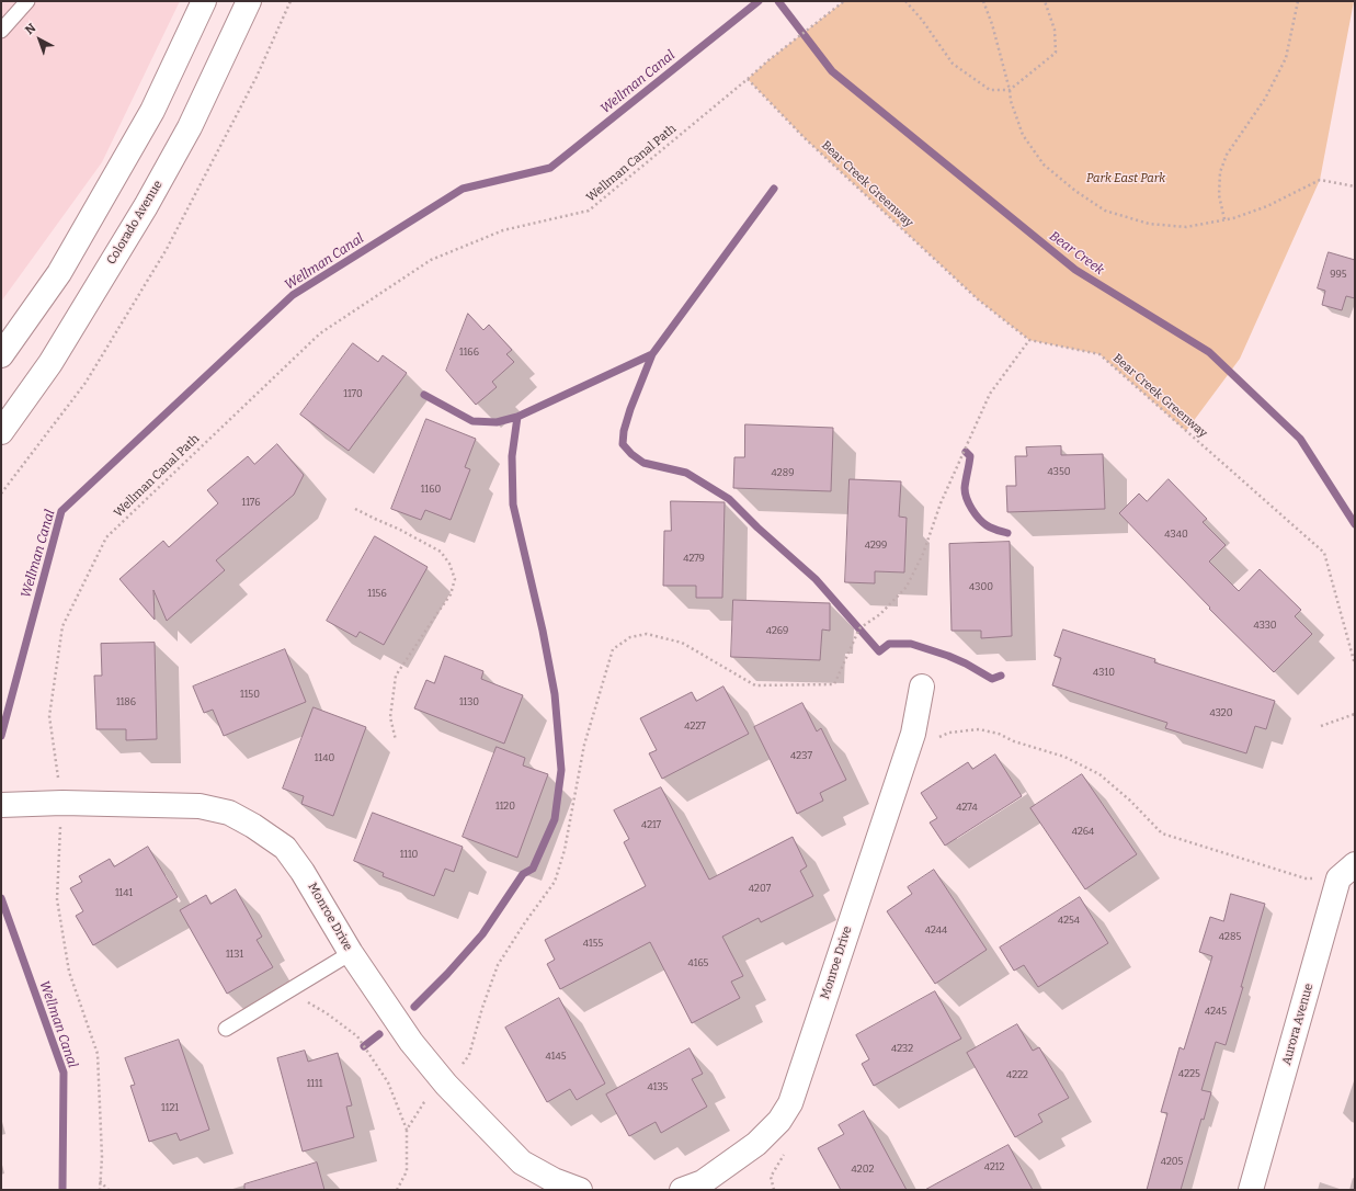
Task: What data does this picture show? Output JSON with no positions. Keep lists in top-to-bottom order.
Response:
{
  "streets": {
    "street": ["Colorado Avenue", "Monroe Drive", "Aurora Avenue"],
    "path": ["Wellman Canal Path", "Bear Creek Greenway"]
  },
  "crossings": [
    ["Wellman Canal Path", "Bear Creek Greenway"],
    ["Wellman Canal Path", "Monroe Drive"]
  ],
  "water": ["Wellman Canal", "Bear Creek"],
  "parks": ["Park East Park"],
  "house_numbers": [
    "995",
    "1166",
    "1170",
    "4350",
    "4289",
    "1160",
    "1176",
    "4340",
    "4299",
    "4279",
    "4300",
    "1156",
    "4330",
    "4269",
    "4310",
    "1150",
    "1186",
    "1130",
    "4320",
    "4227",
    "4237",
    "1140",
    "1120",
    "4274",
    "4217",
    "4264",
    "1110",
    "4207",
    "1141",
    "4254",
    "4244",
    "4285",
    "4155",
    "1131",
    "4165",
    "4245",
    "4232",
    "4145",
    "4225",
    "4222",
    "1111",
    "4135",
    "1121",
    "4205",
    "4212",
    "4202"
  ],
  "north": "top left"
}
